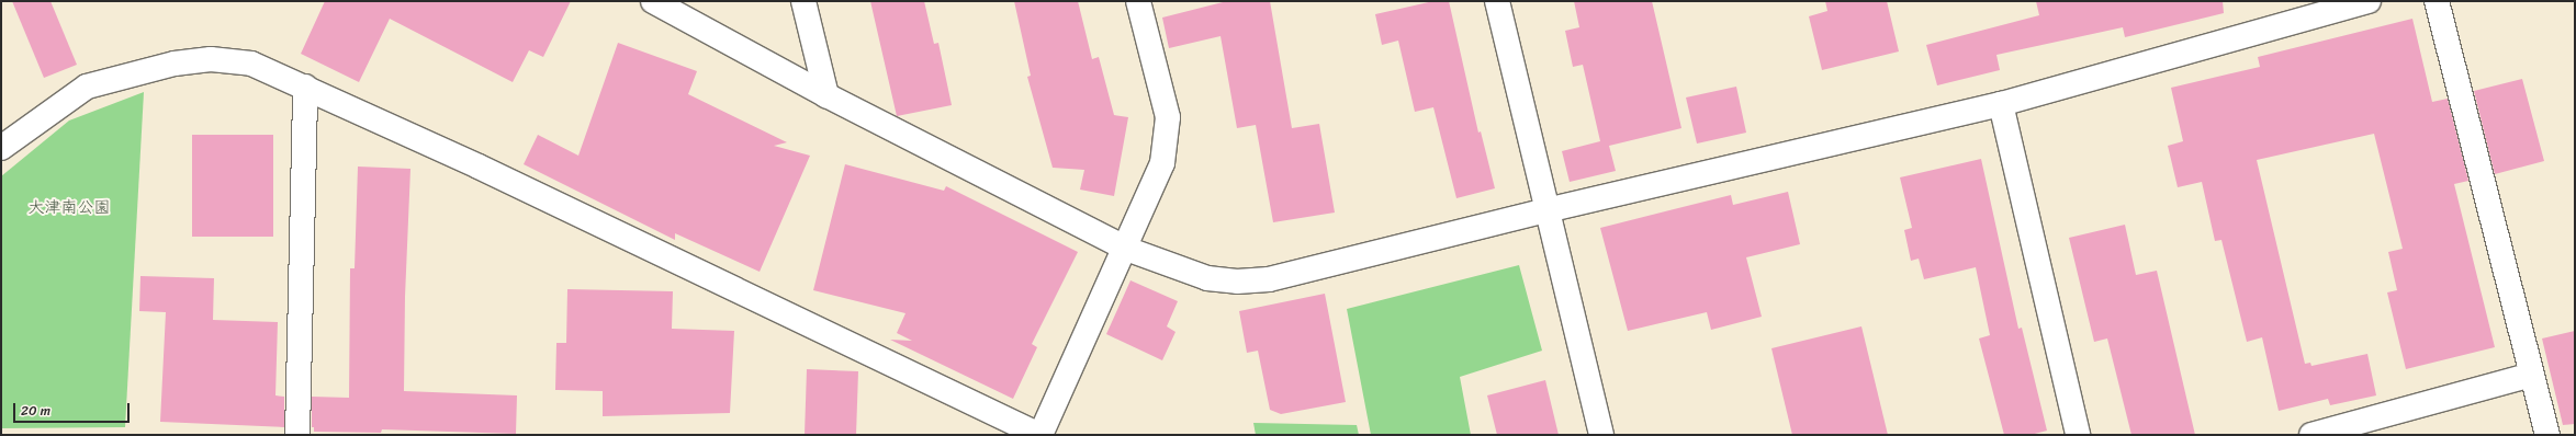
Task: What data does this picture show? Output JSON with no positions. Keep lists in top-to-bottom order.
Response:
{
  "parks": ["大津南公園"],
  "scale_bar": "20 m"
}
